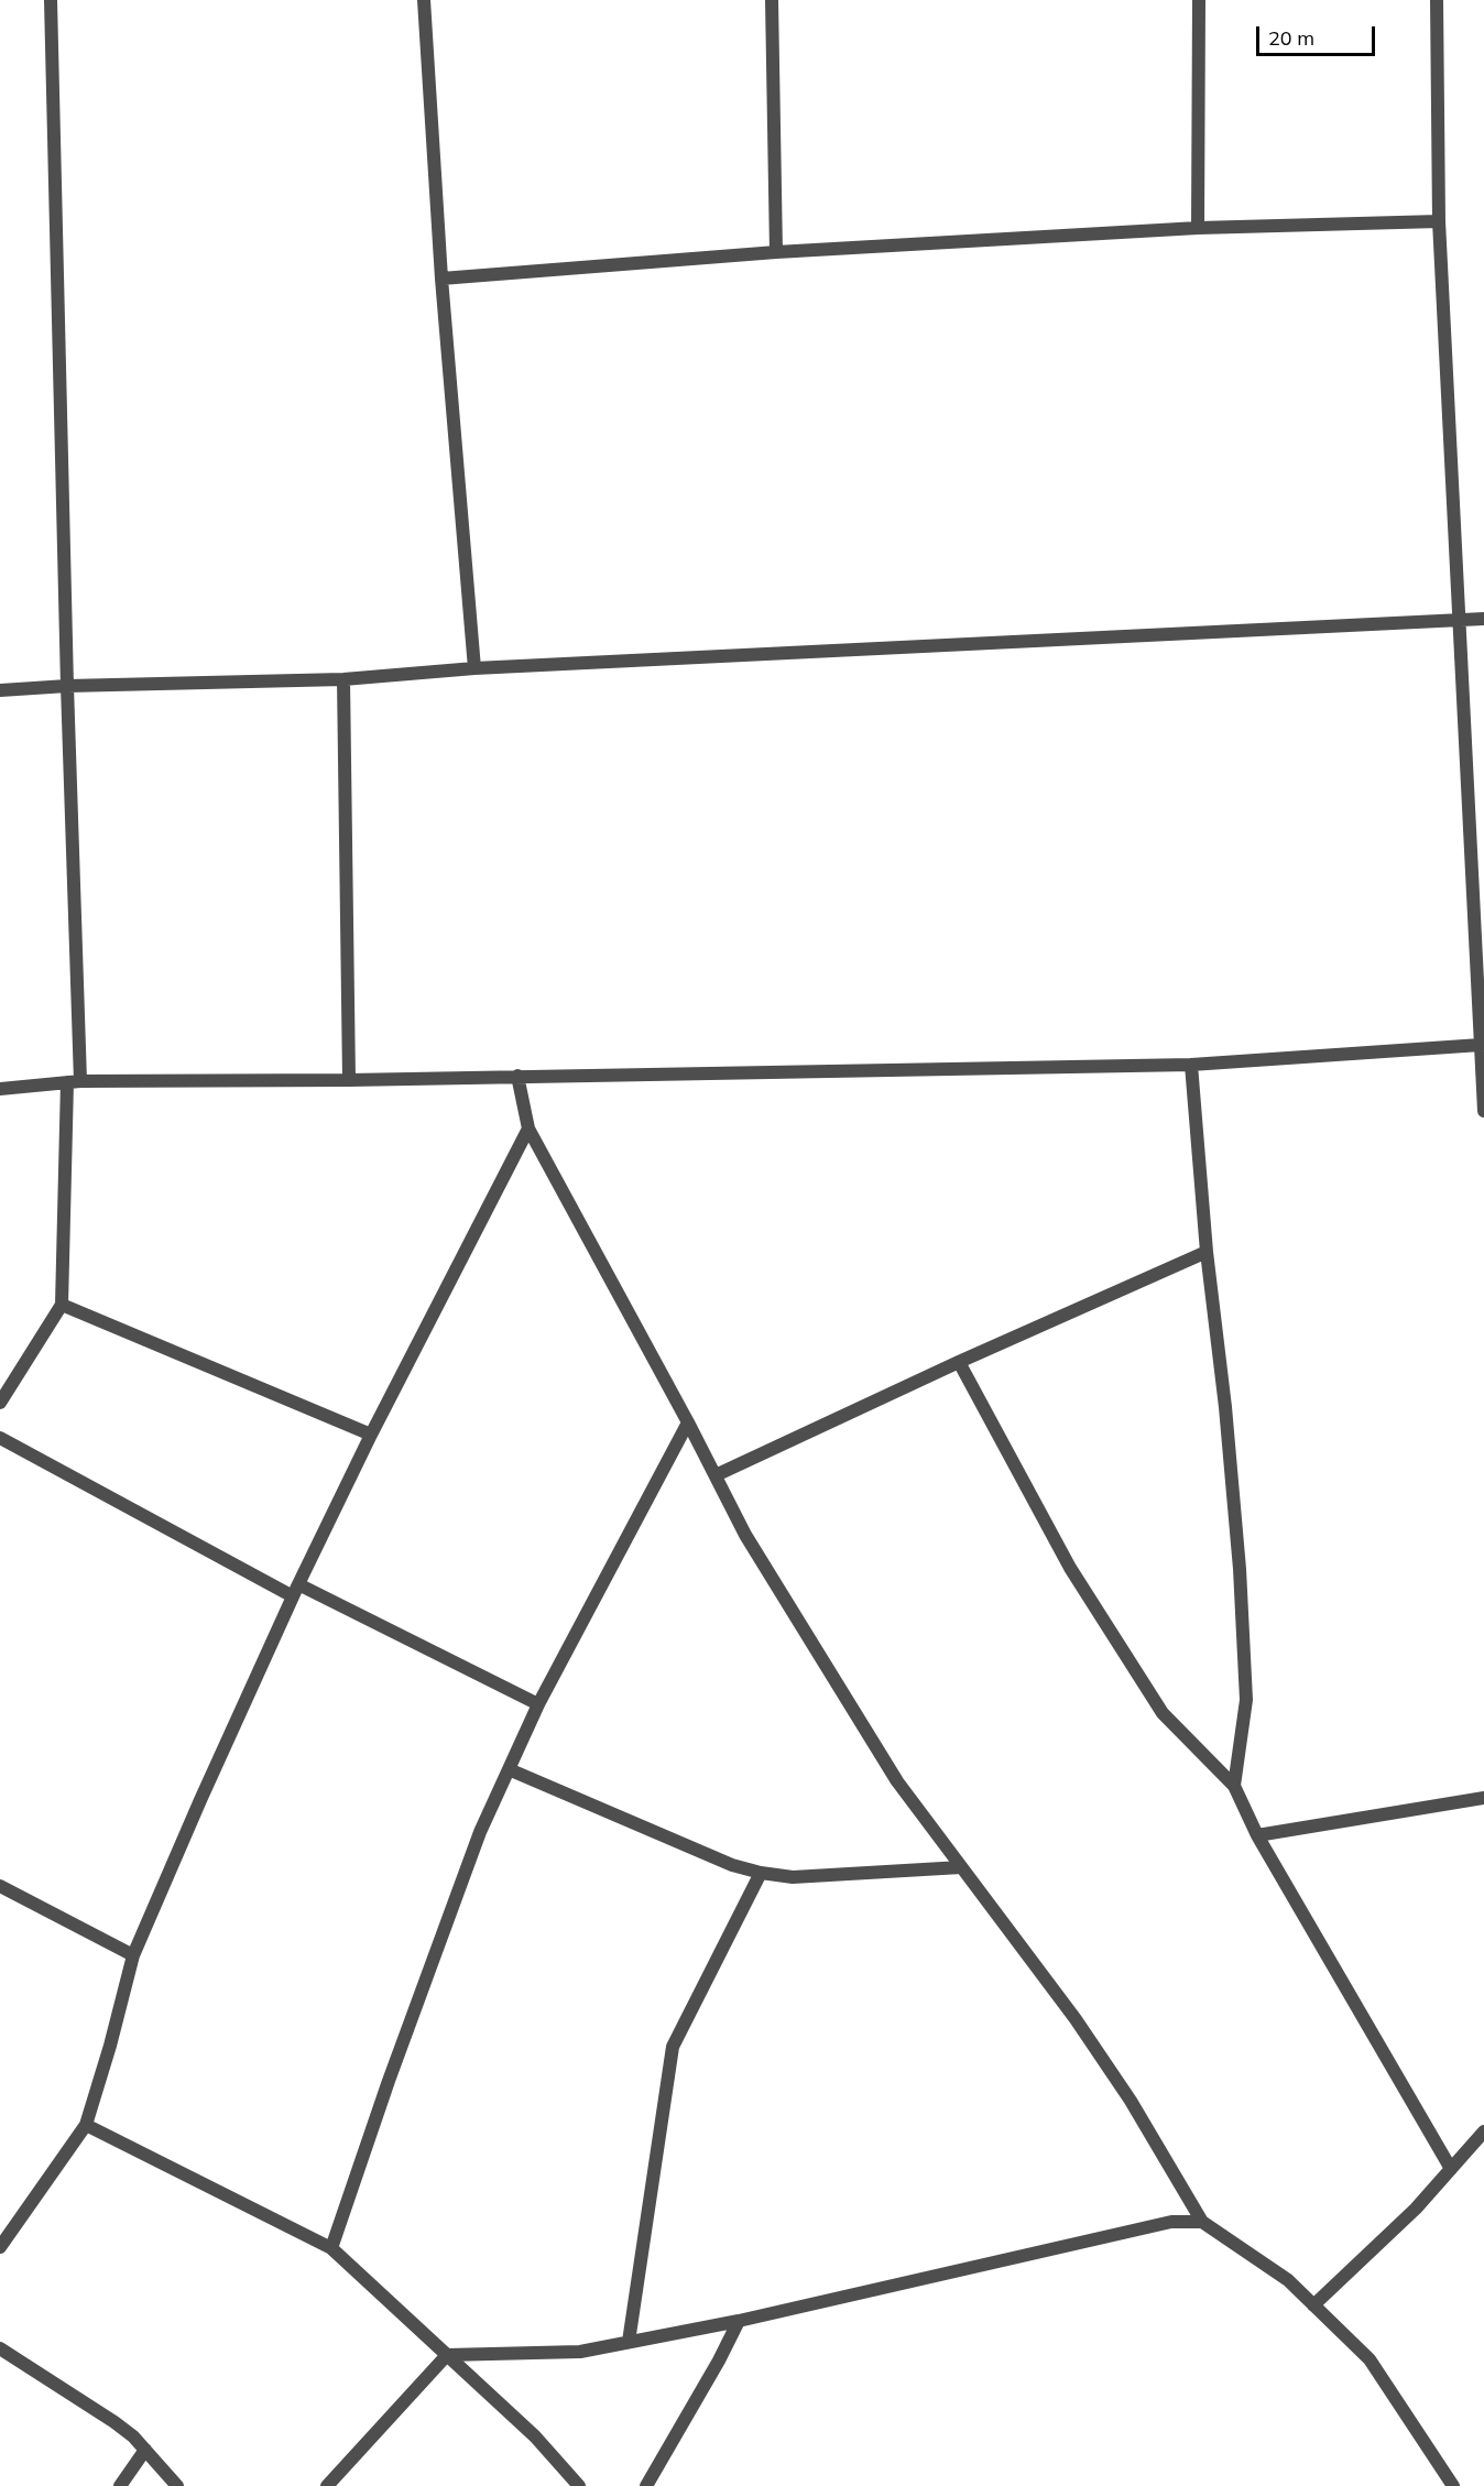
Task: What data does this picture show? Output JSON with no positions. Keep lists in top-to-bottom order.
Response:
{
  "scale_bar": "20 m"
}
